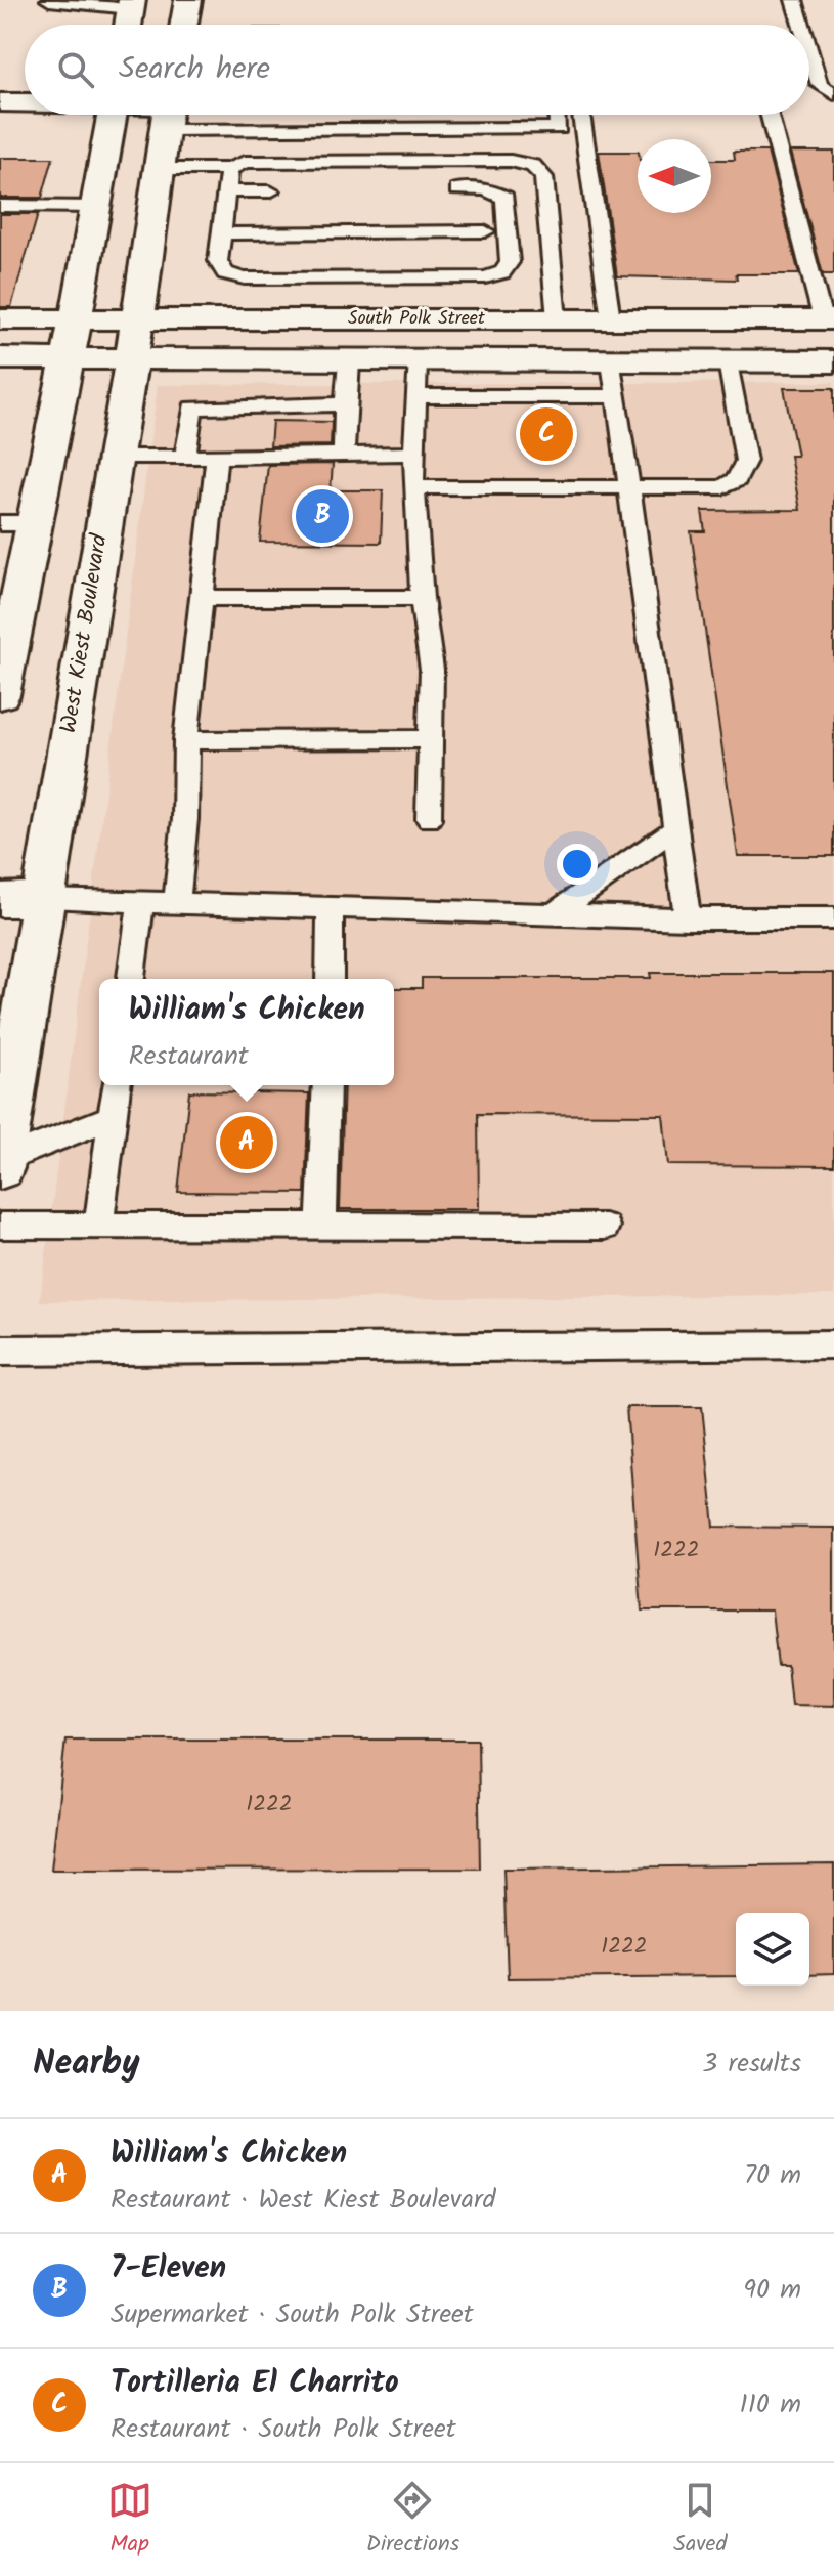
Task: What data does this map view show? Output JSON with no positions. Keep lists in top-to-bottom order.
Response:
{
  "streets": {
    "main road": ["South Polk Street", "West Kiest Boulevard"]
  },
  "crossings": [
    ["South Polk Street", "West Kiest Boulevard"]
  ],
  "house_numbers": ["1222", "1222", "1222"],
  "north": "left",
  "page": {
    "search": "Search here",
    "pins": ["C", "B", "A"],
    "popup": ["William's Chicken", "Restaurant"],
    "heading": ["Nearby", "3 results"],
    "list": [
      {
        "mark": "A",
        "name": "William's Chicken",
        "note": "Restaurant · West Kiest Boulevard",
        "value": "70 m"
      },
      {
        "mark": "B",
        "name": "7-Eleven",
        "note": "Supermarket · South Polk Street",
        "value": "90 m"
      },
      {
        "mark": "C",
        "name": "Tortilleria El Charrito",
        "note": "Restaurant · South Polk Street",
        "value": "110 m"
      }
    ],
    "nav": ["Map", "Directions", "Saved"]
  }
}
